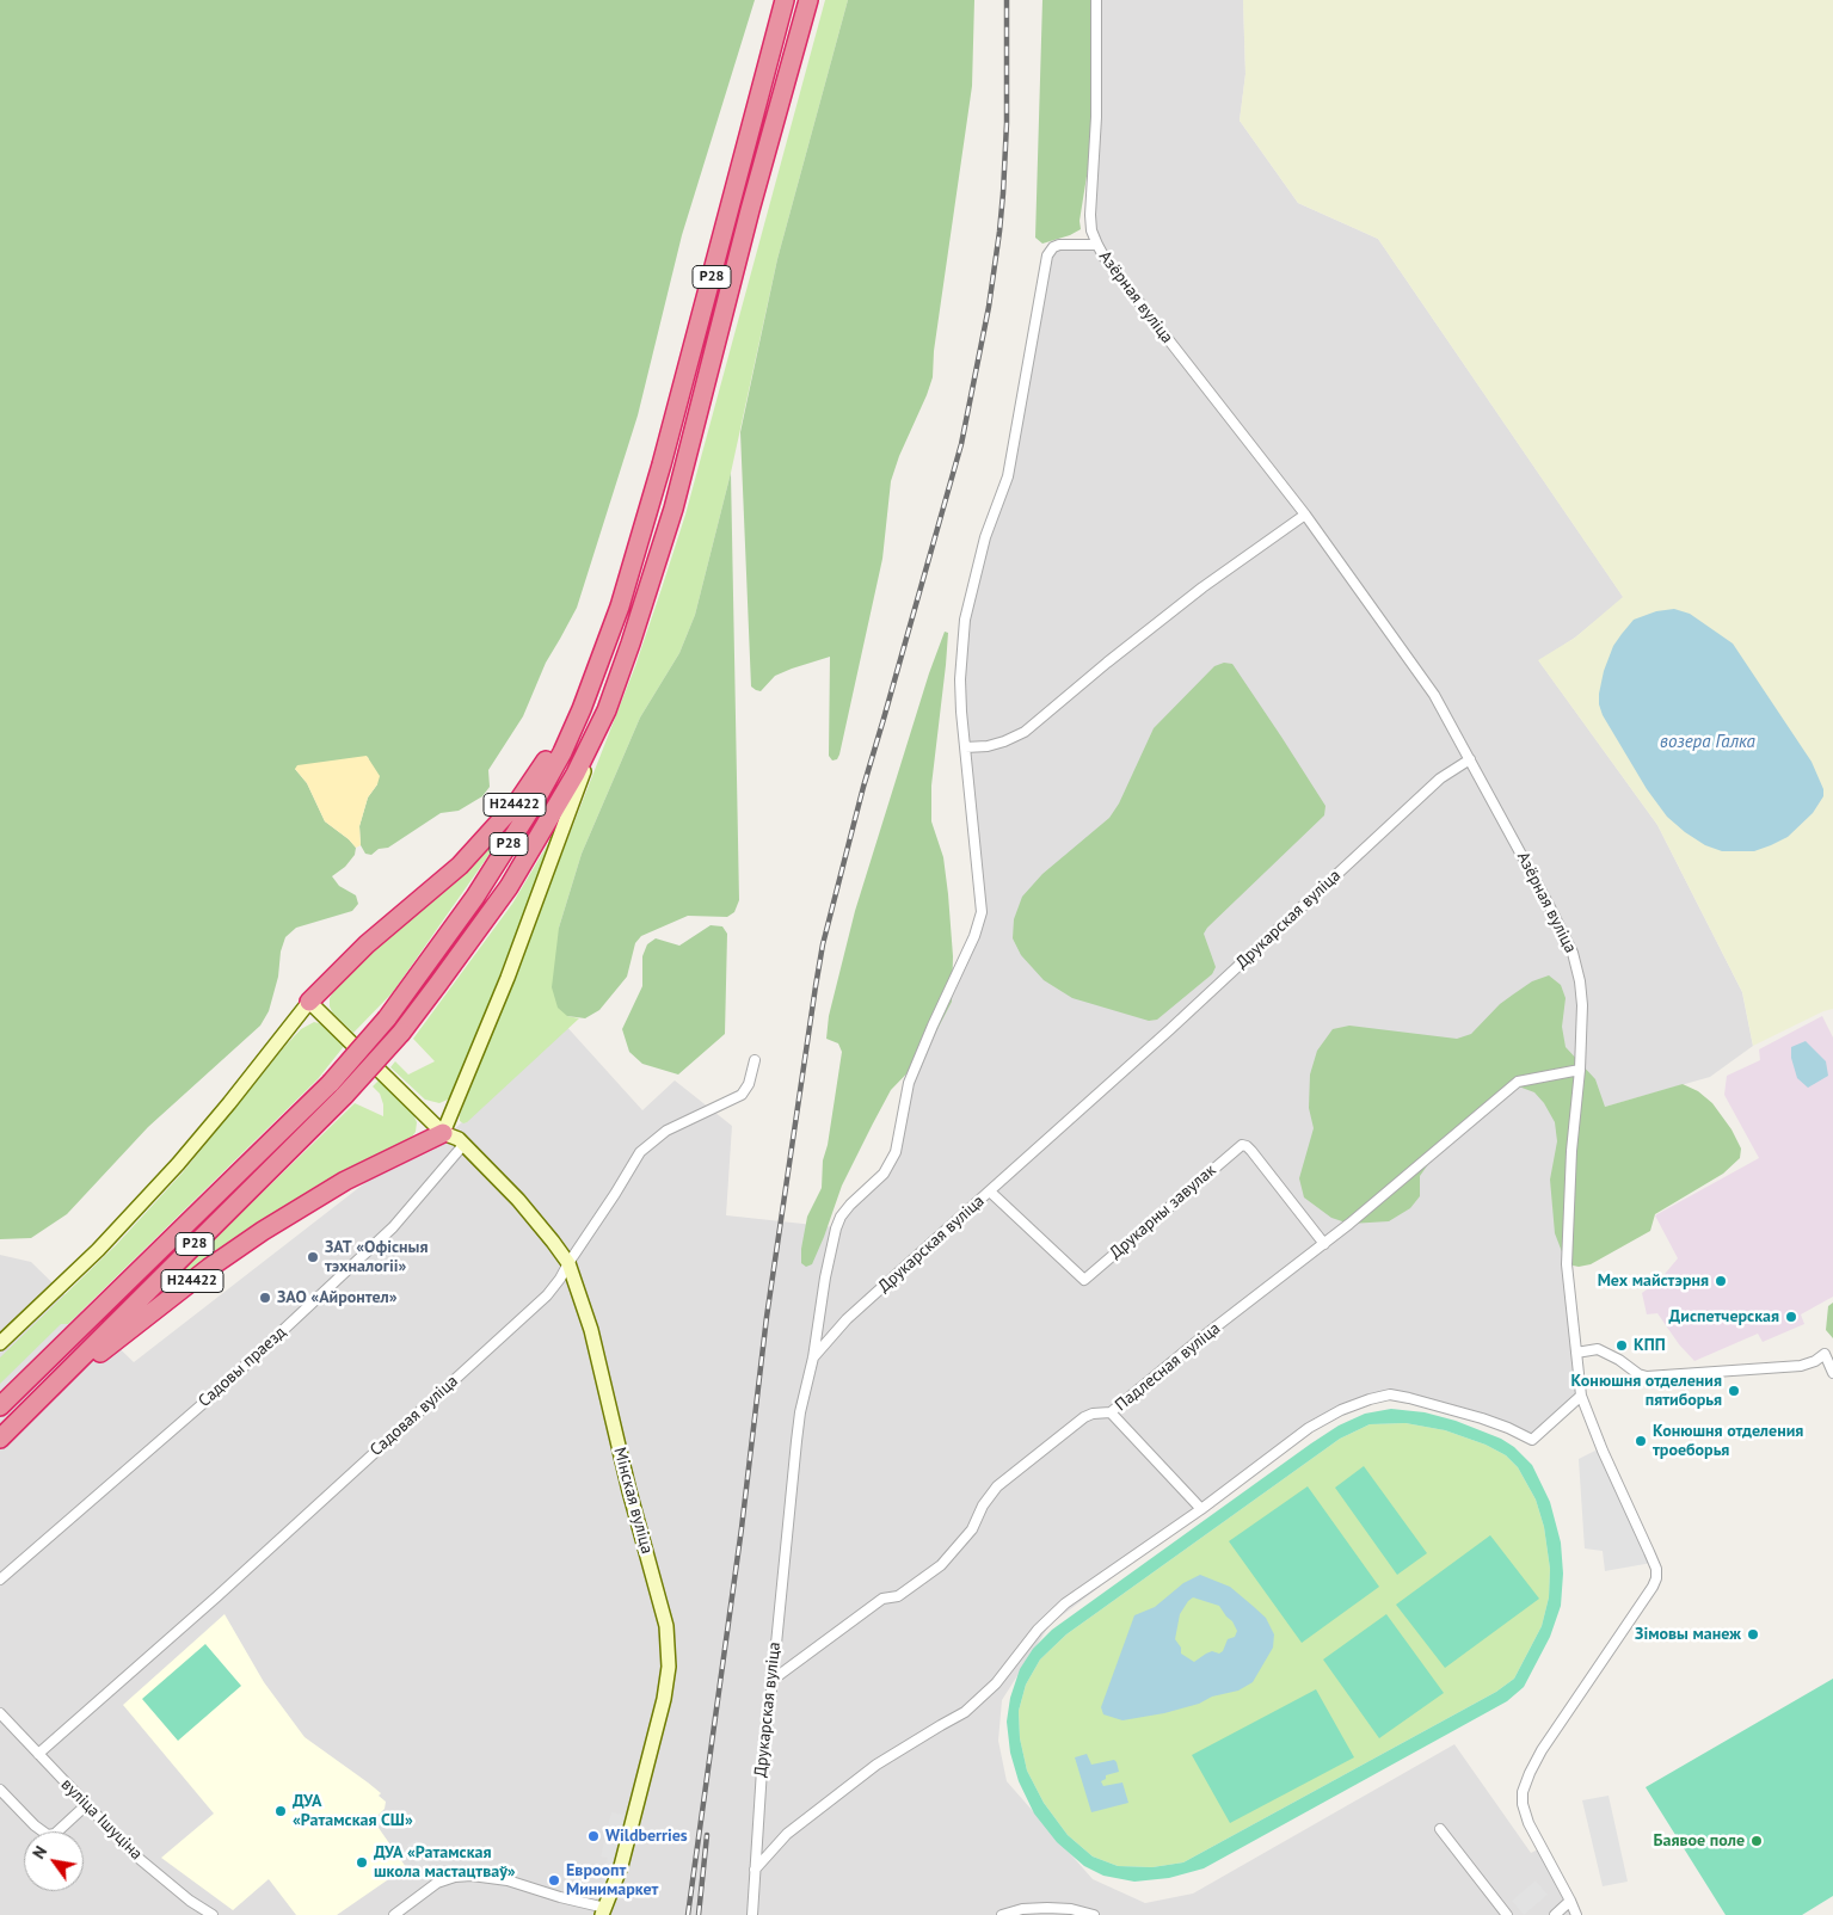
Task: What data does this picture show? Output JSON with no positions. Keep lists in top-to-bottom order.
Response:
{
  "streets": {
    "highway": ["Р28", "Н24422"],
    "street": [
      "Азёрная вуліца",
      "Друкарская вуліца",
      "Друкарны завулак",
      "Садовы праезд",
      "Падлесная вуліца",
      "Садовая вуліца",
      "Мінская вуліца",
      "вуліца Ішуціна"
    ]
  },
  "crossings": [
    ["Р28", "Н24422"],
    ["Азёрная вуліца", "Друкарская вуліца"],
    ["Азёрная вуліца", "Падлесная вуліца"],
    ["Н24422", "Мінская вуліца"],
    ["Друкарская вуліца", "Друкарны завулак"],
    ["Друкарская вуліца", "Падлесная вуліца"],
    ["Друкарны завулак", "Падлесная вуліца"],
    ["Садовы праезд", "Мінская вуліца"],
    ["Садовая вуліца", "Мінская вуліца"],
    ["Садовая вуліца", "вуліца Ішуціна"]
  ],
  "water": ["возера Галка"],
  "places": [
    "ЗАТ «Офісныя тэхналогіі»",
    "Мех майстэрня",
    "ЗАО «Айронтел»",
    "Диспетчерская",
    "КПП",
    "Конюшня отделения пятиборья",
    "Конюшня отделения троеборья",
    "Зімовы манеж",
    "ДУА «Ратамская СШ»",
    "Wildberries",
    "Баявое поле",
    "ДУА «Ратамская школа мастацтваў»",
    "Евроопт Минимаркет"
  ],
  "north": "top left"
}
